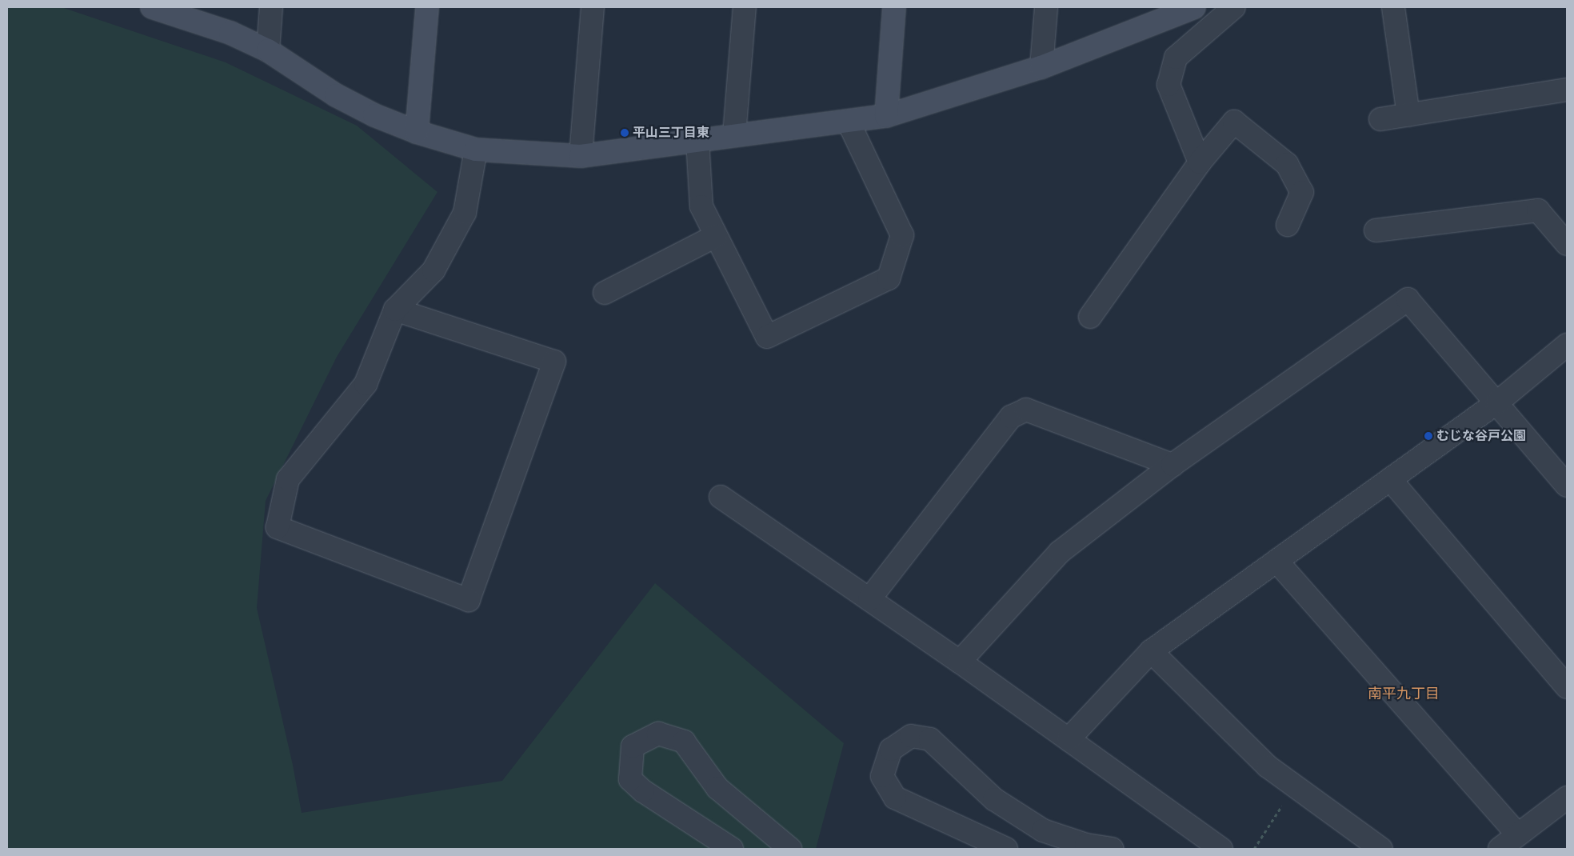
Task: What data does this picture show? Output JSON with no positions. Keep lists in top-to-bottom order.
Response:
{
  "districts": ["南平九丁目"],
  "places": ["平山三丁目東", "むじな谷戸公園"]
}
